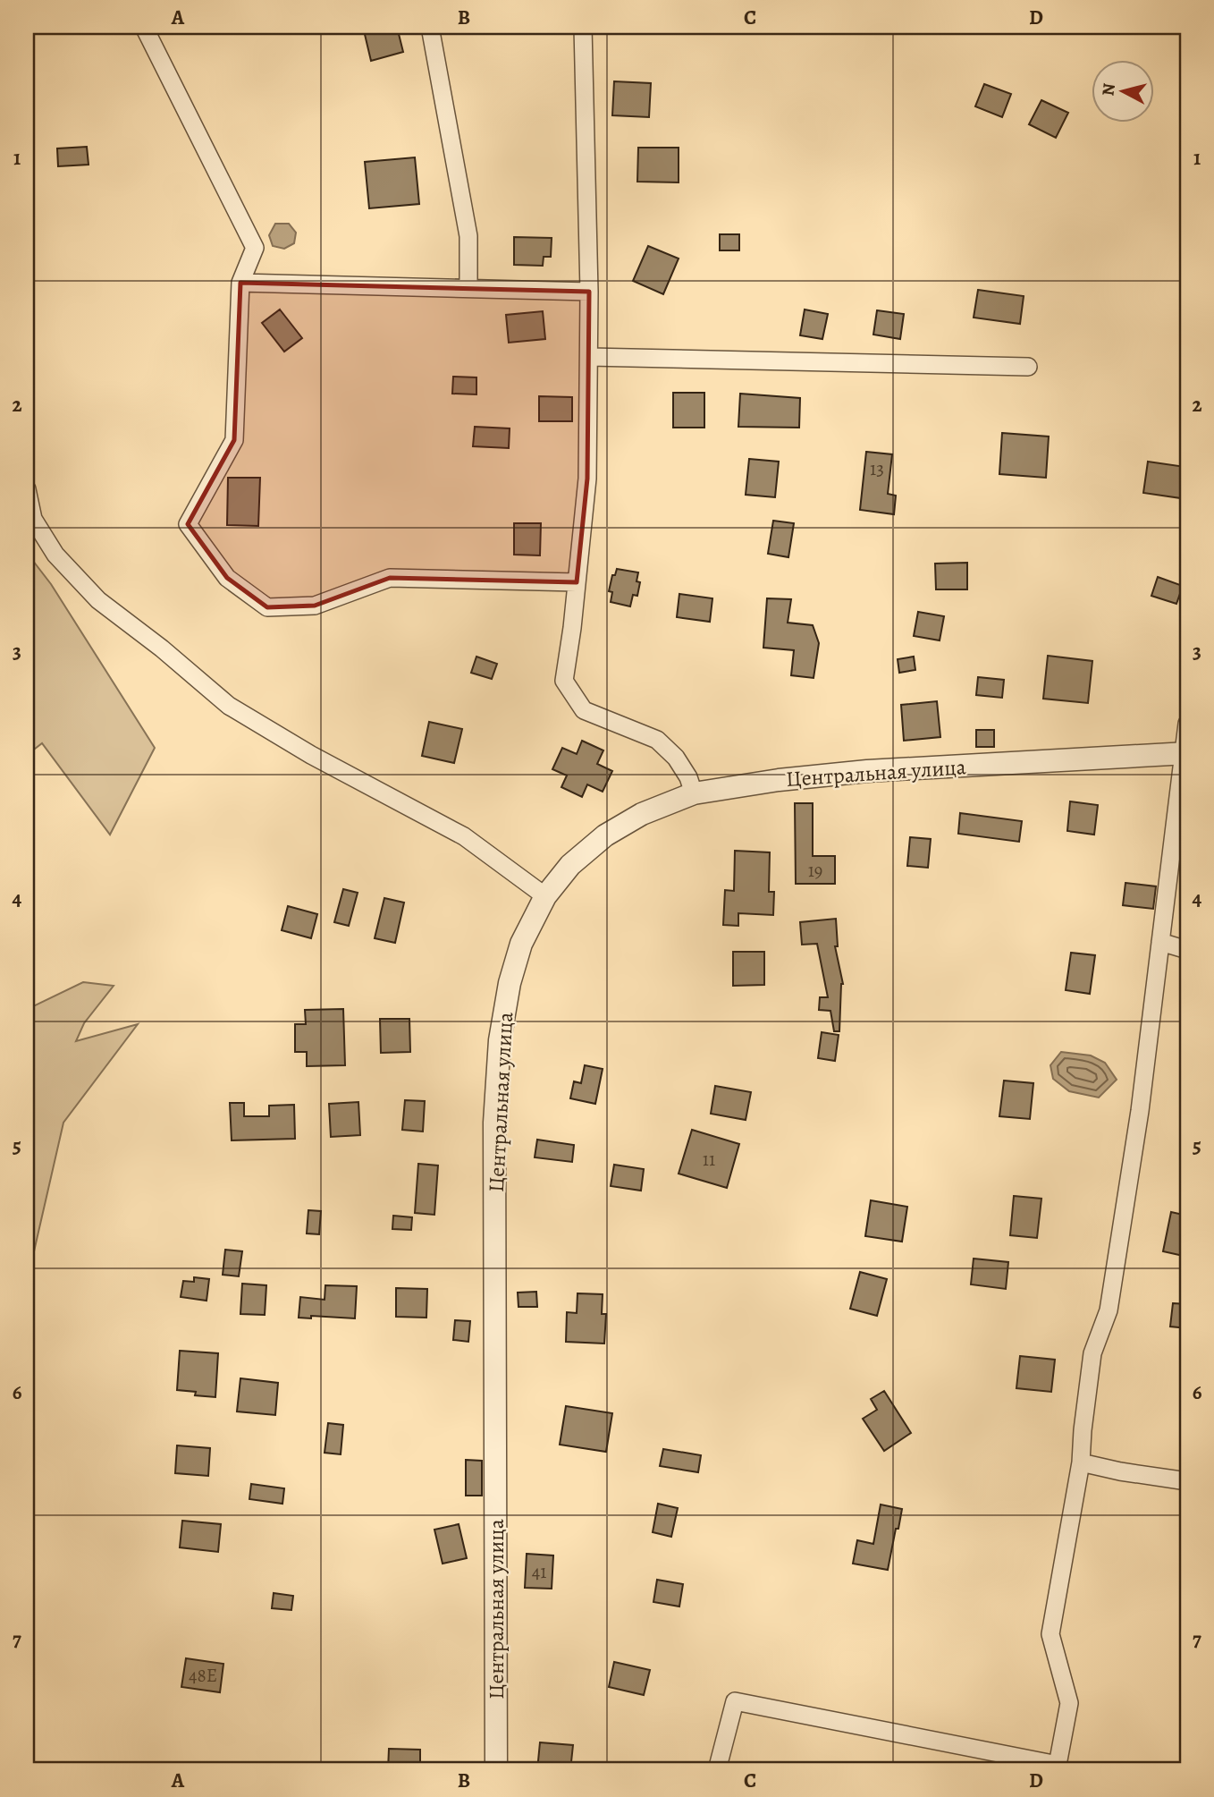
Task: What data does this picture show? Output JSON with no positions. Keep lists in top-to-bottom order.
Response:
{
  "streets": {
    "street": ["Центральная улица"]
  },
  "house_numbers": [
    "13",
    "19",
    "11",
    "41",
    "48Е"
  ],
  "north": "left",
  "grid": {
    "columns": [
      "A",
      "B",
      "C",
      "D"
    ],
    "rows": [
      "1",
      "2",
      "3",
      "4",
      "5",
      "6",
      "7"
    ]
  }
}
